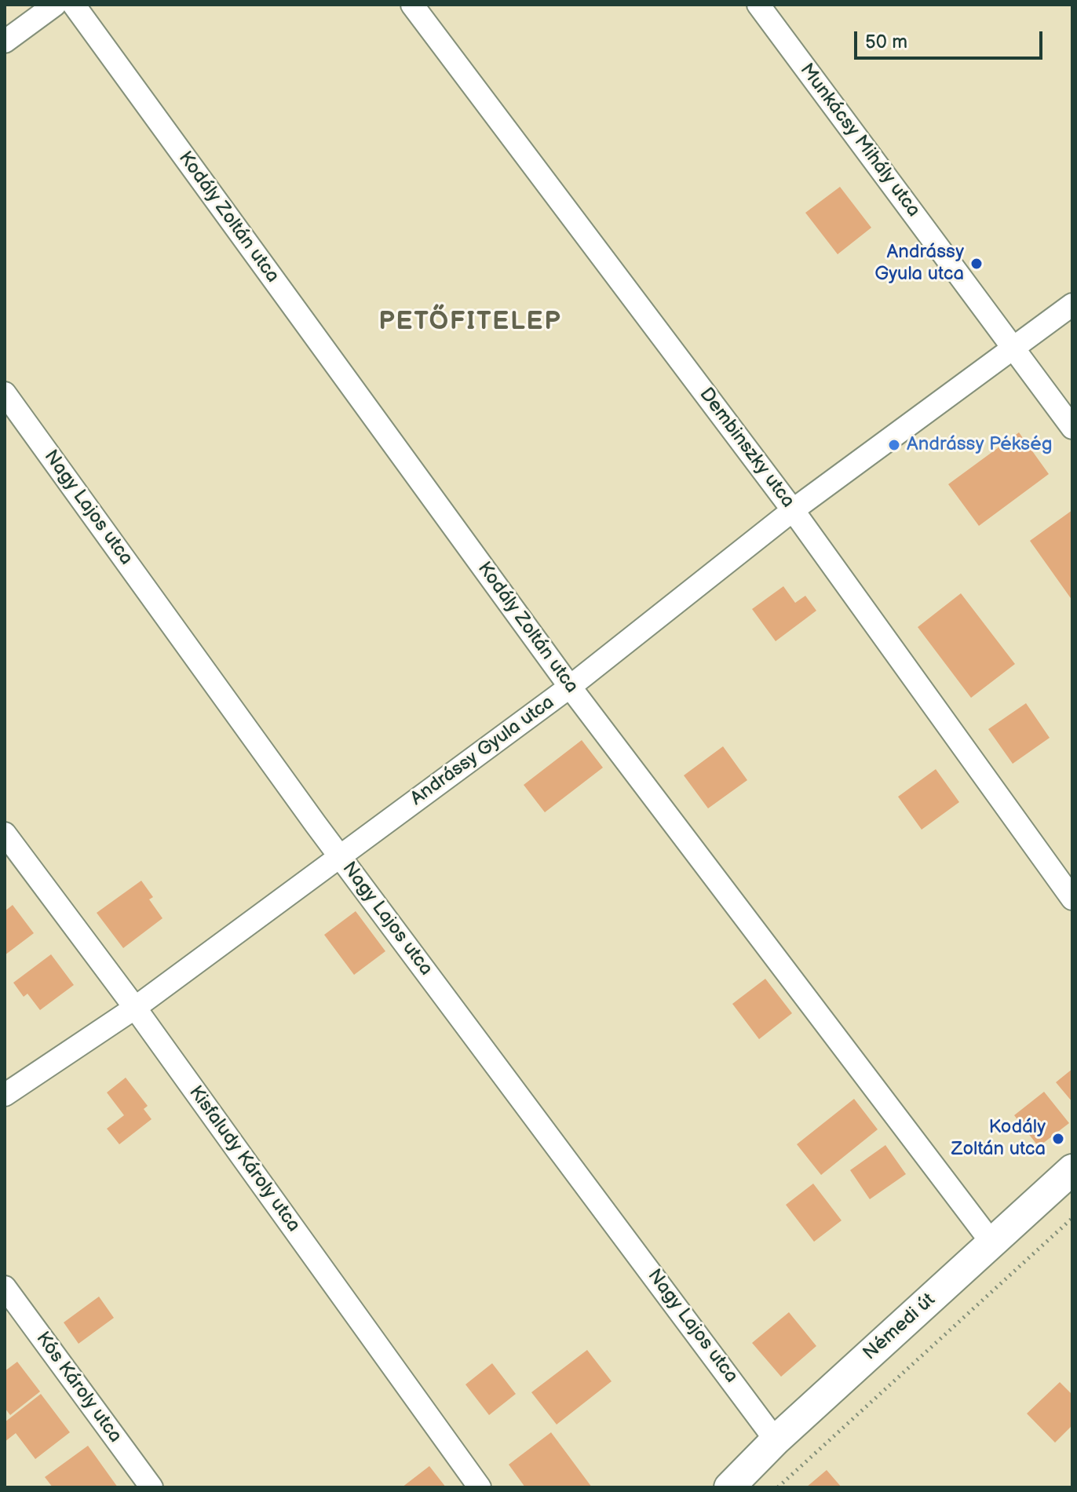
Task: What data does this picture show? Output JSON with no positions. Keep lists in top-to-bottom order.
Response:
{
  "streets": {
    "main road": ["Némedi út"],
    "street": [
      "Munkácsy Mihály utca",
      "Kodály Zoltán utca",
      "Dembinszky utca",
      "Nagy Lajos utca",
      "Andrássy Gyula utca",
      "Kisfaludy Károly utca",
      "Kós Károly utca"
    ]
  },
  "crossings": [
    ["Munkácsy Mihály utca", "Andrássy Gyula utca"],
    ["Kodály Zoltán utca", "Andrássy Gyula utca"],
    ["Kodály Zoltán utca", "Némedi út"],
    ["Dembinszky utca", "Andrássy Gyula utca"],
    ["Nagy Lajos utca", "Andrássy Gyula utca"],
    ["Nagy Lajos utca", "Némedi út"],
    ["Andrássy Gyula utca", "Kisfaludy Károly utca"]
  ],
  "districts": ["PETŐFITELEP"],
  "places": ["Andrássy Gyula utca", "Andrássy Pékség", "Kodály Zoltán utca"],
  "scale_bar": "50 m"
}
